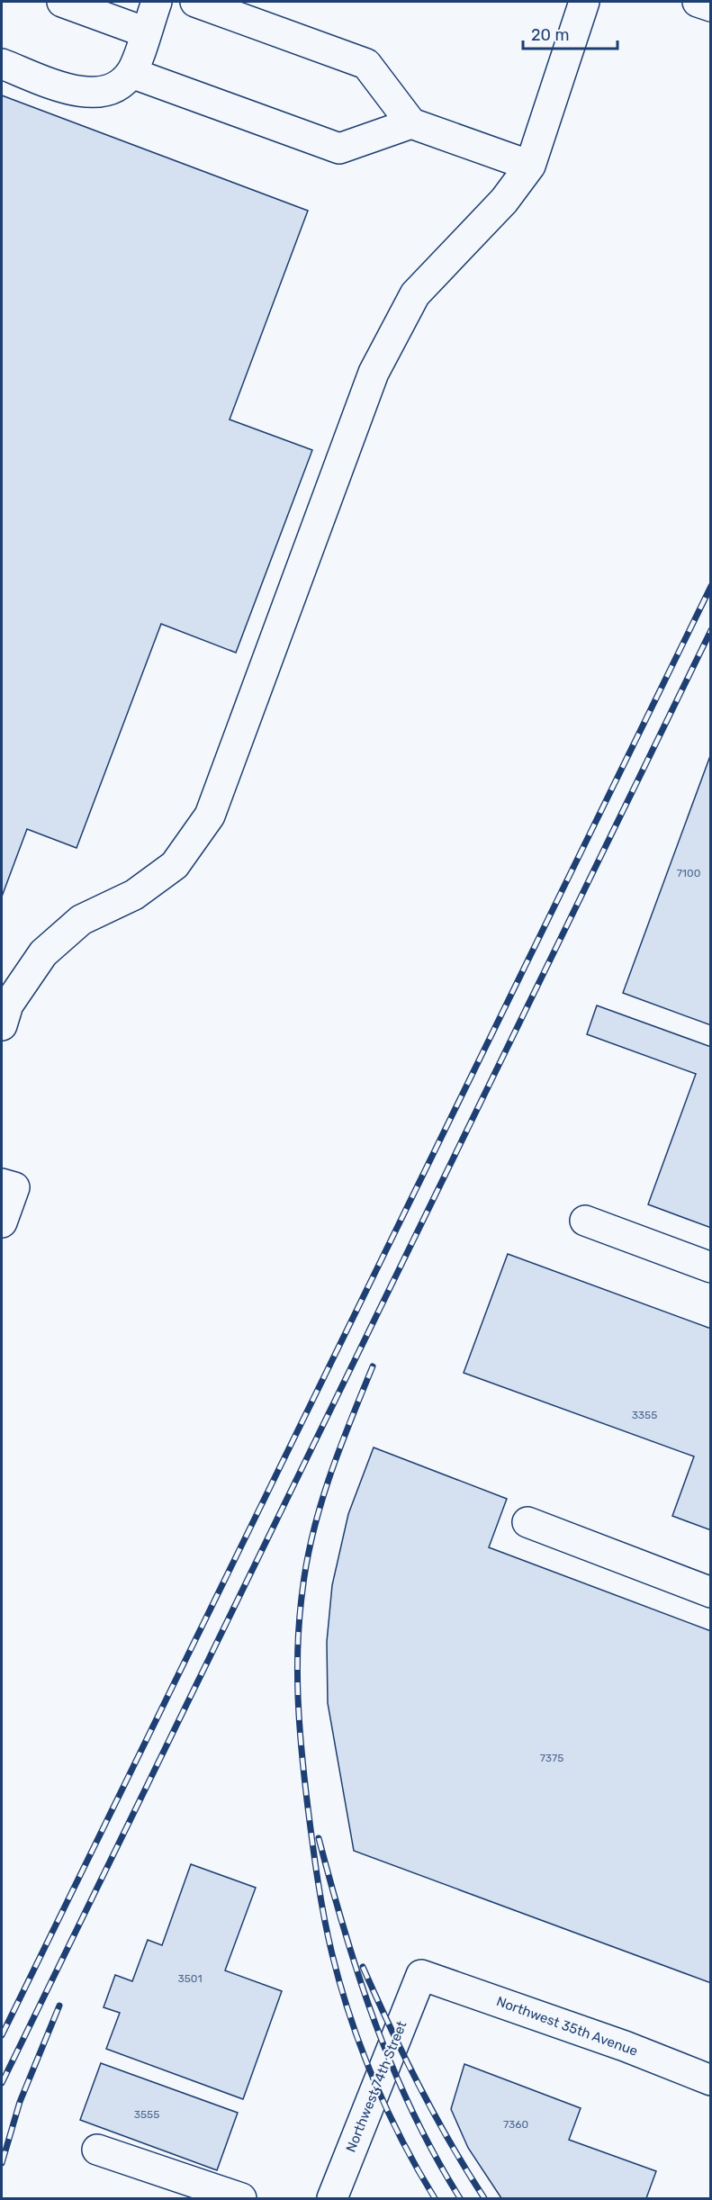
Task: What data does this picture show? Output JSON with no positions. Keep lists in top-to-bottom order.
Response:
{
  "streets": {
    "street": ["Northwest 35th Avenue", "Northwest 74th Street"]
  },
  "crossings": [
    ["Northwest 35th Avenue", "Northwest 74th Street"]
  ],
  "house_numbers": [
    "7100",
    "3355",
    "7375",
    "3501",
    "3555",
    "7360"
  ],
  "scale_bar": "20 m"
}
